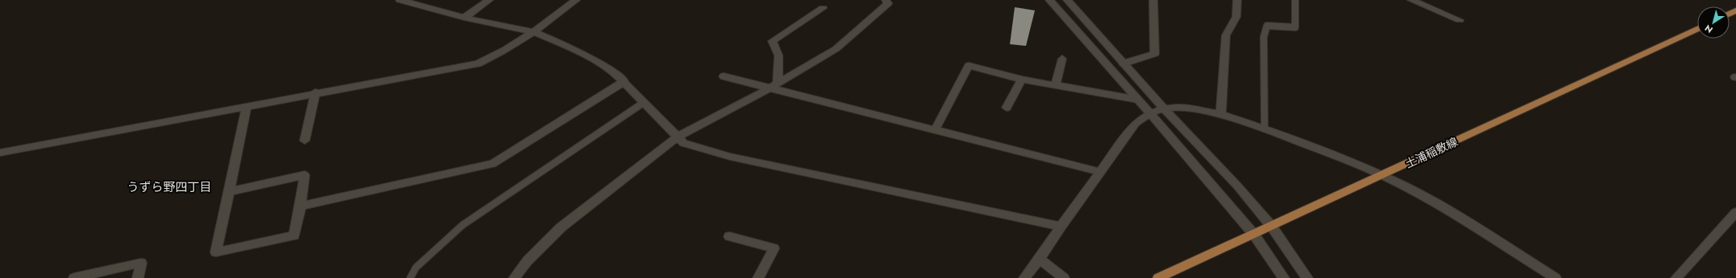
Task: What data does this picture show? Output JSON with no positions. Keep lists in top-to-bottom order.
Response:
{
  "streets": {
    "main road": ["土浦稲敷線"]
  },
  "districts": ["うずら野四丁目"],
  "north": "bottom left"
}
